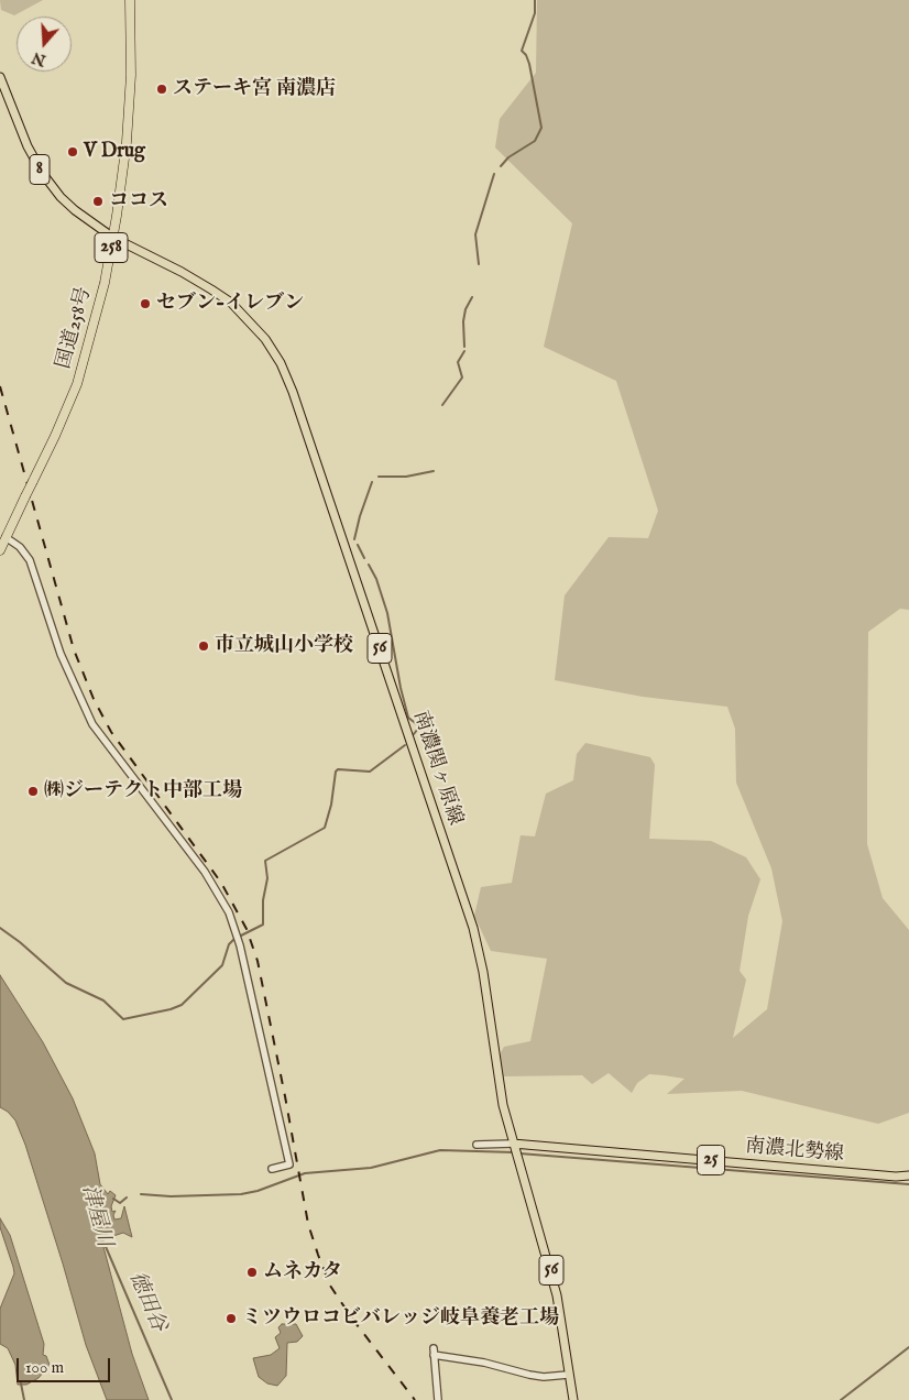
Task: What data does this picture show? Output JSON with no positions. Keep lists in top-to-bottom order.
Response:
{
  "streets": {
    "highway": ["258", "国道258号"],
    "main road": [
      "8",
      "56",
      "南濃関ヶ原線",
      "南濃北勢線",
      "25"
    ]
  },
  "crossings": [
    ["8", "国道258号"],
    ["8", "南濃関ヶ原線"],
    ["国道258号", "南濃関ヶ原線"],
    ["南濃関ヶ原線", "南濃北勢線"]
  ],
  "water": ["津屋川", "徳田谷"],
  "places": [
    "ステーキ宮 南濃店",
    "V Drug",
    "ココス",
    "セブン-イレブン",
    "市立城山小学校",
    "㈱ジーテクト中部工場",
    "ムネカタ",
    "ミツウロコビバレッジ岐阜養老工場"
  ],
  "scale_bar": "100 m",
  "north": "bottom"
}
